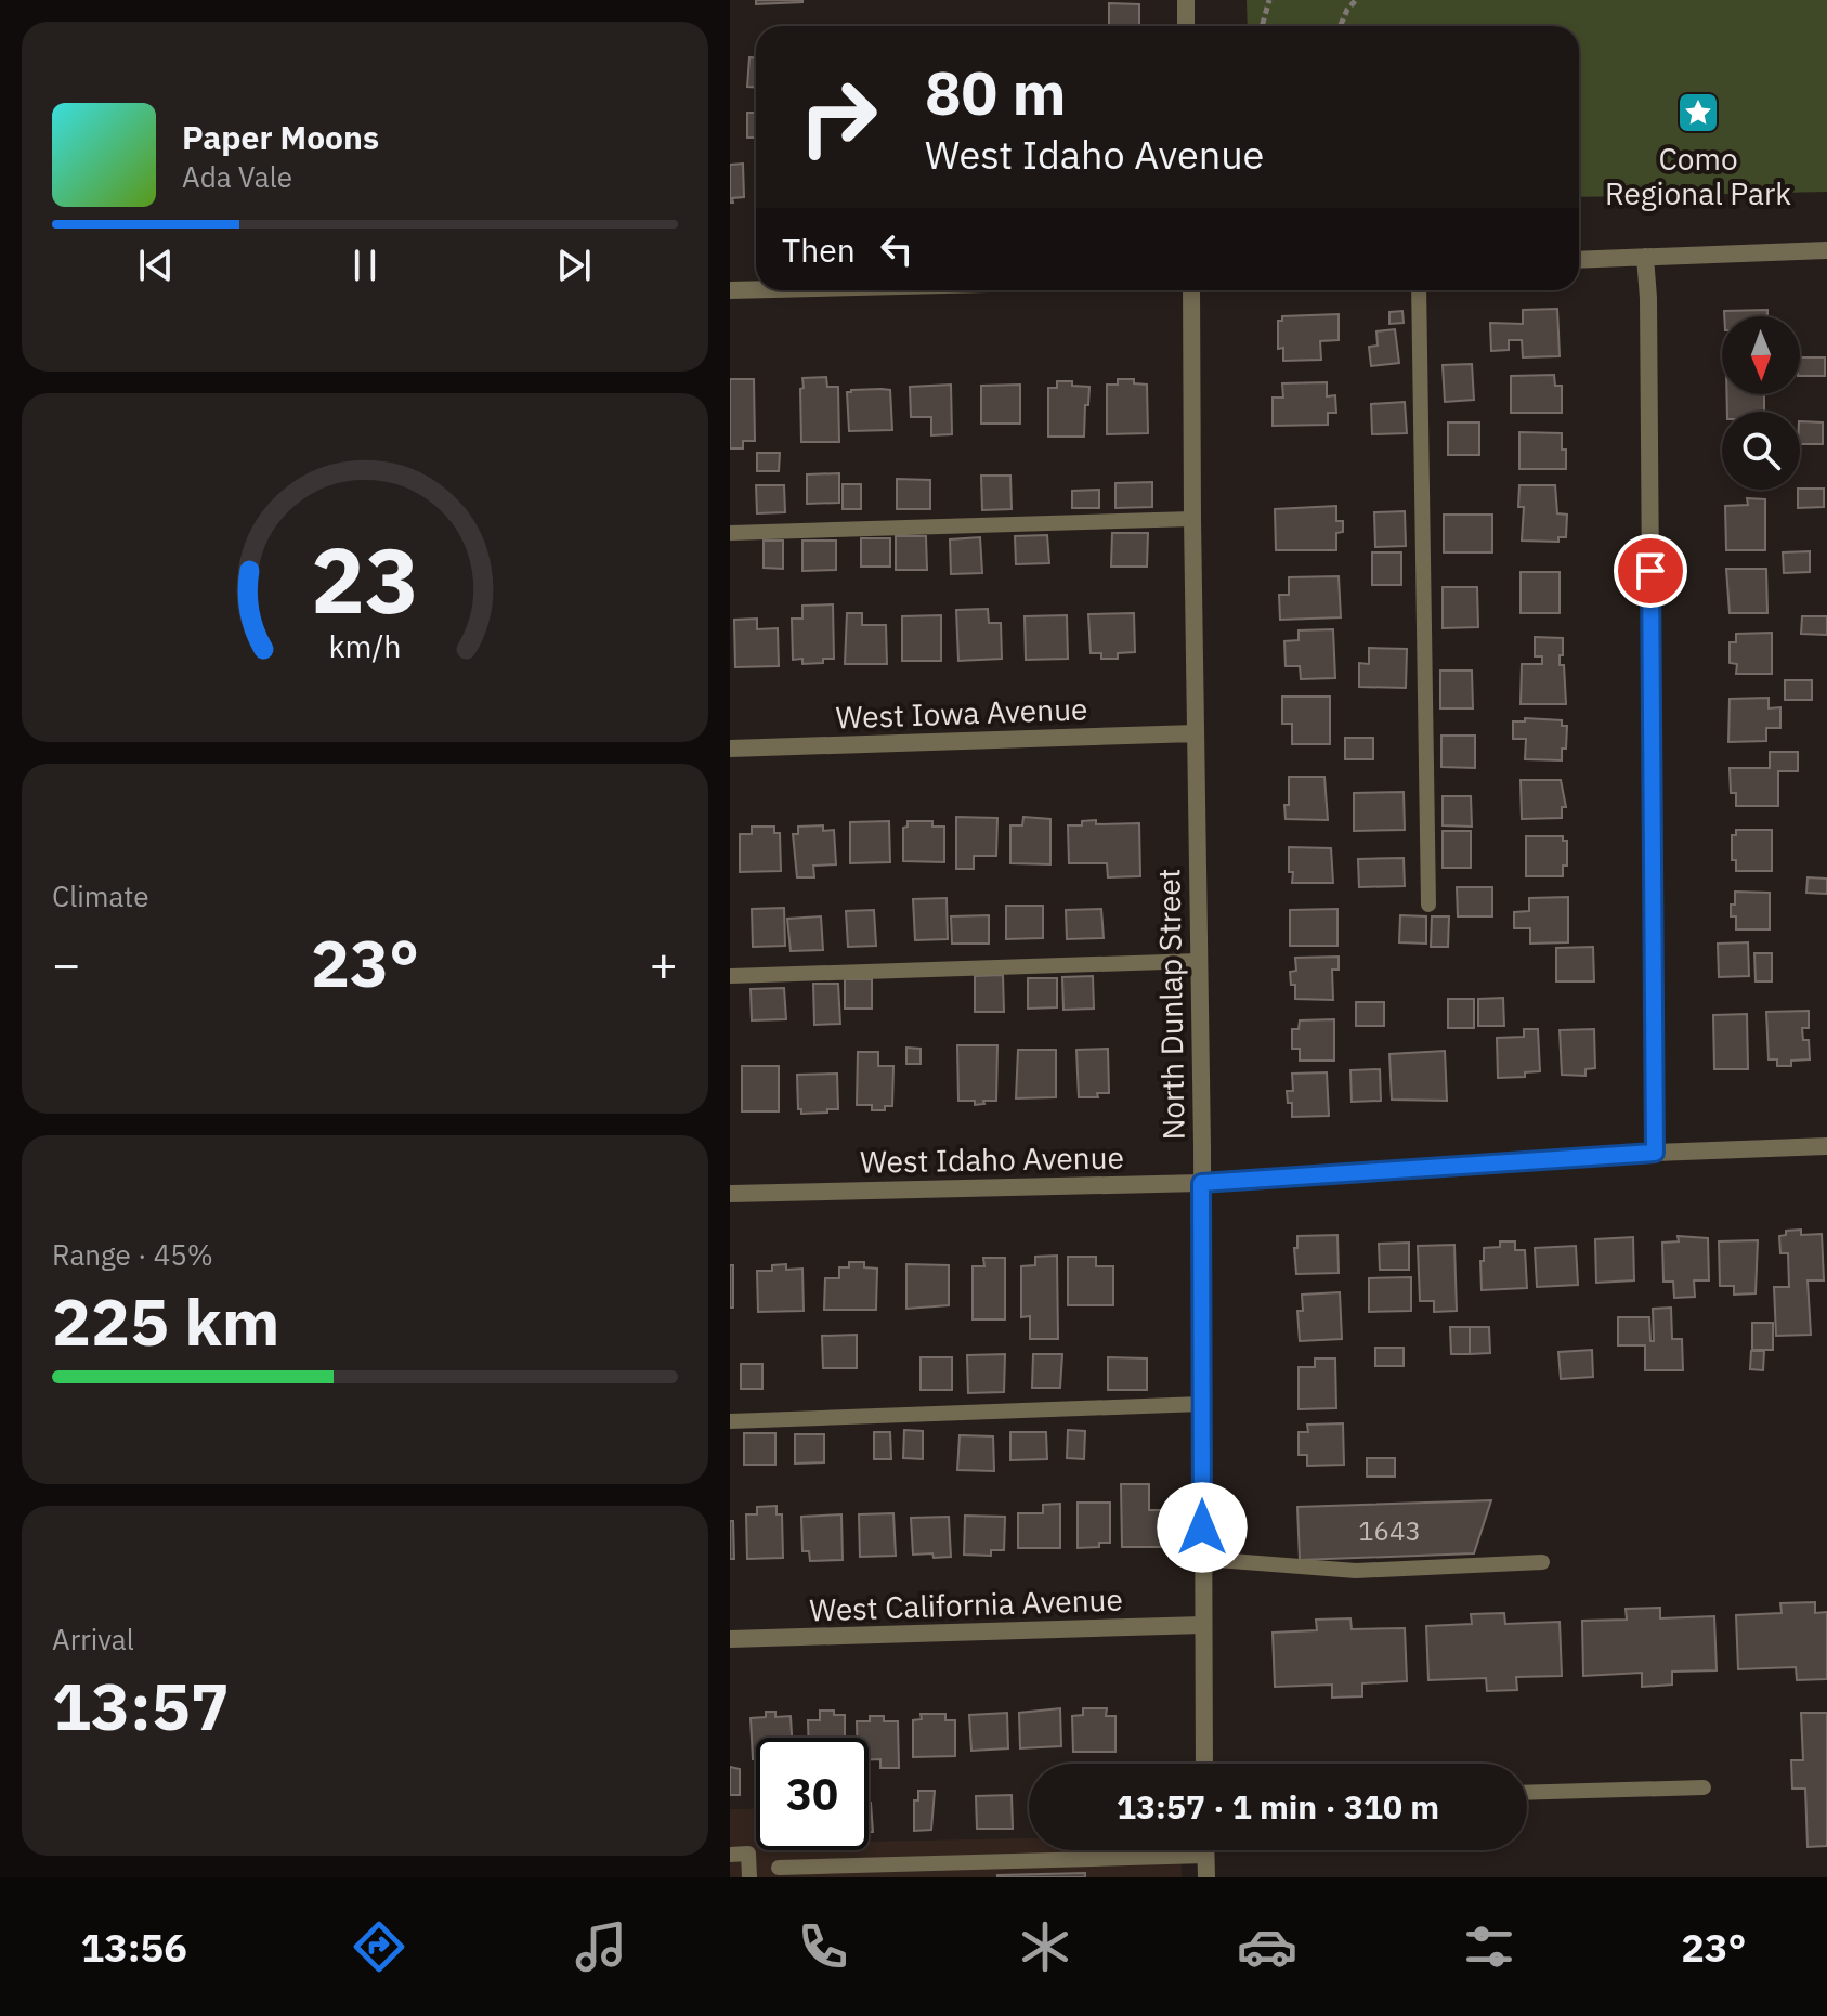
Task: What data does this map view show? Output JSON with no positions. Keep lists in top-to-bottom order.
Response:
{
  "streets": {
    "street": [
      "West Iowa Avenue",
      "North Dunlap Street",
      "West Idaho Avenue",
      "West California Avenue"
    ]
  },
  "crossings": [
    ["West Iowa Avenue", "North Dunlap Street"],
    ["North Dunlap Street", "West Idaho Avenue"],
    ["North Dunlap Street", "West California Avenue"]
  ],
  "places": {
    "place": ["Como Regional Park"]
  },
  "house_numbers": ["1643"],
  "north": "bottom",
  "page": {
    "turn": ["80 m", "West Idaho Avenue"],
    "song": ["Paper Moons", "Ada Vale"],
    "then": "Then",
    "tile": [
      "Climate",
      ["Range · 45%", "225 km"],
      ["Arrival", "13:57"]
    ],
    "heat": ["−", "23°", "+"],
    "limit": "30",
    "trip": "13:57 · 1 min · 310 m",
    "tabs": ["13:56", "23°"],
    "gauge": ["23", "km/h"]
  }
}
